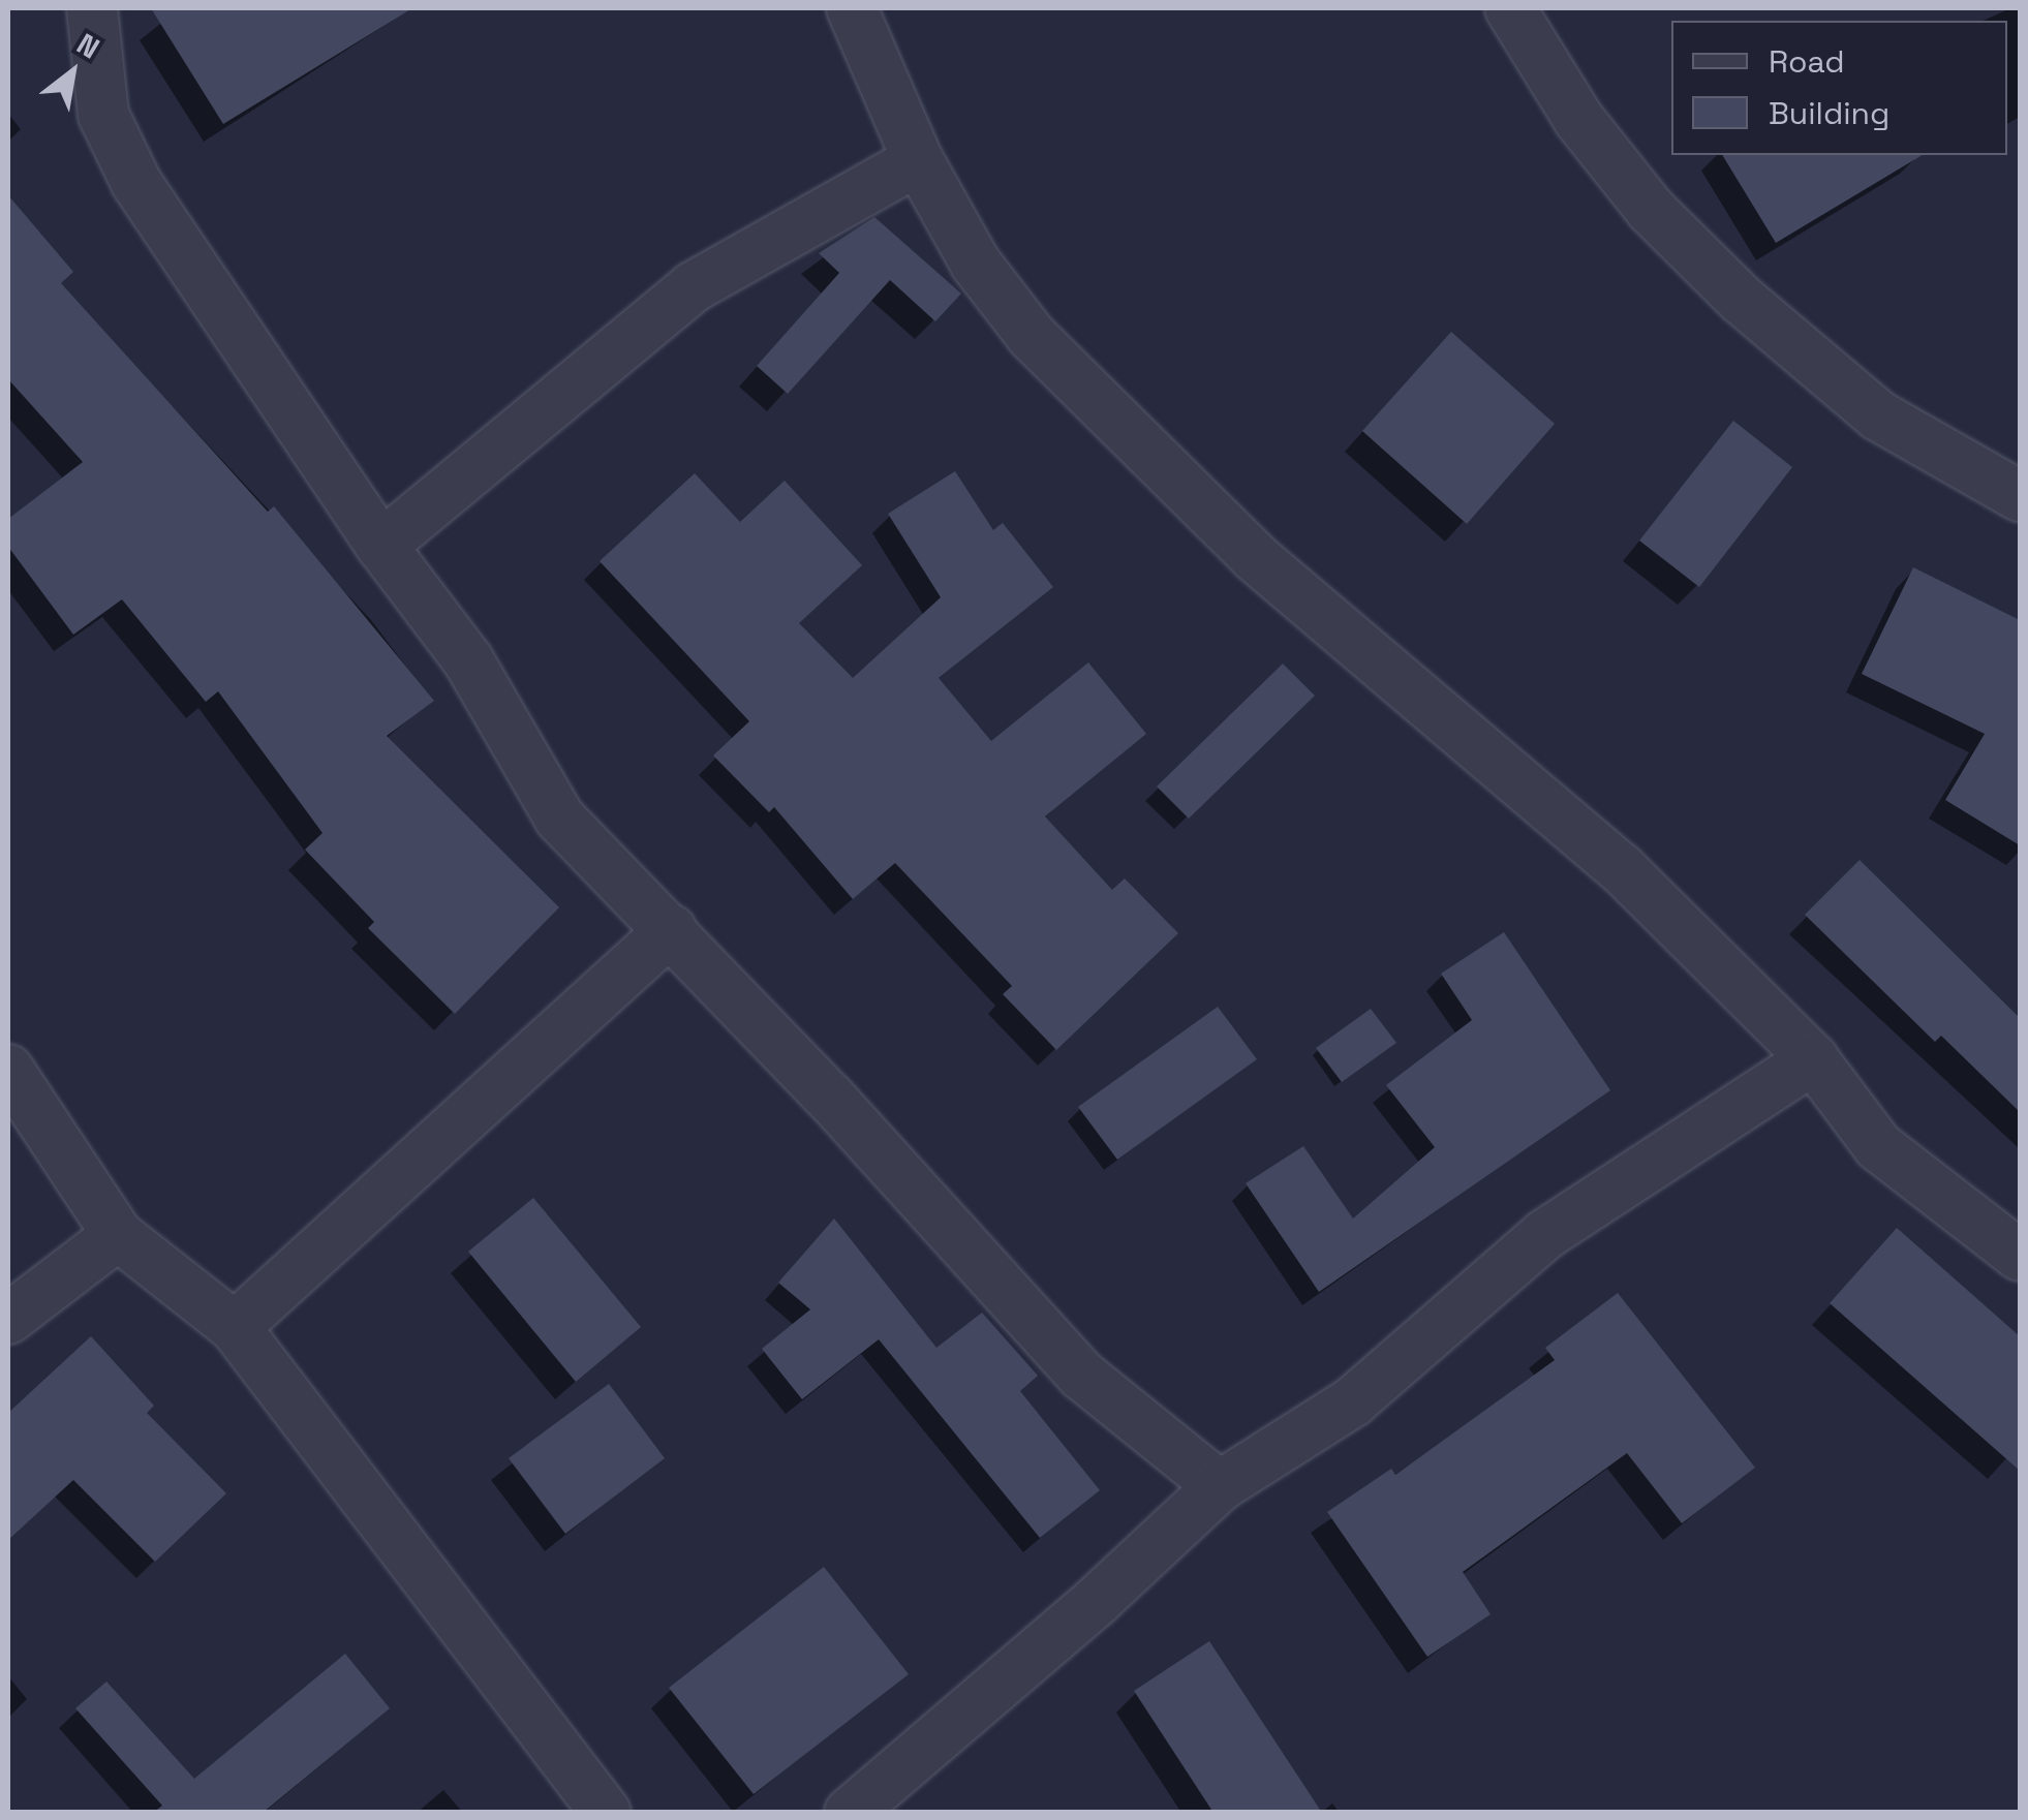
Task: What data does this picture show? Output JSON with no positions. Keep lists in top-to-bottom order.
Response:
{
  "legend": ["Road", "Building"],
  "north": "top right"
}
